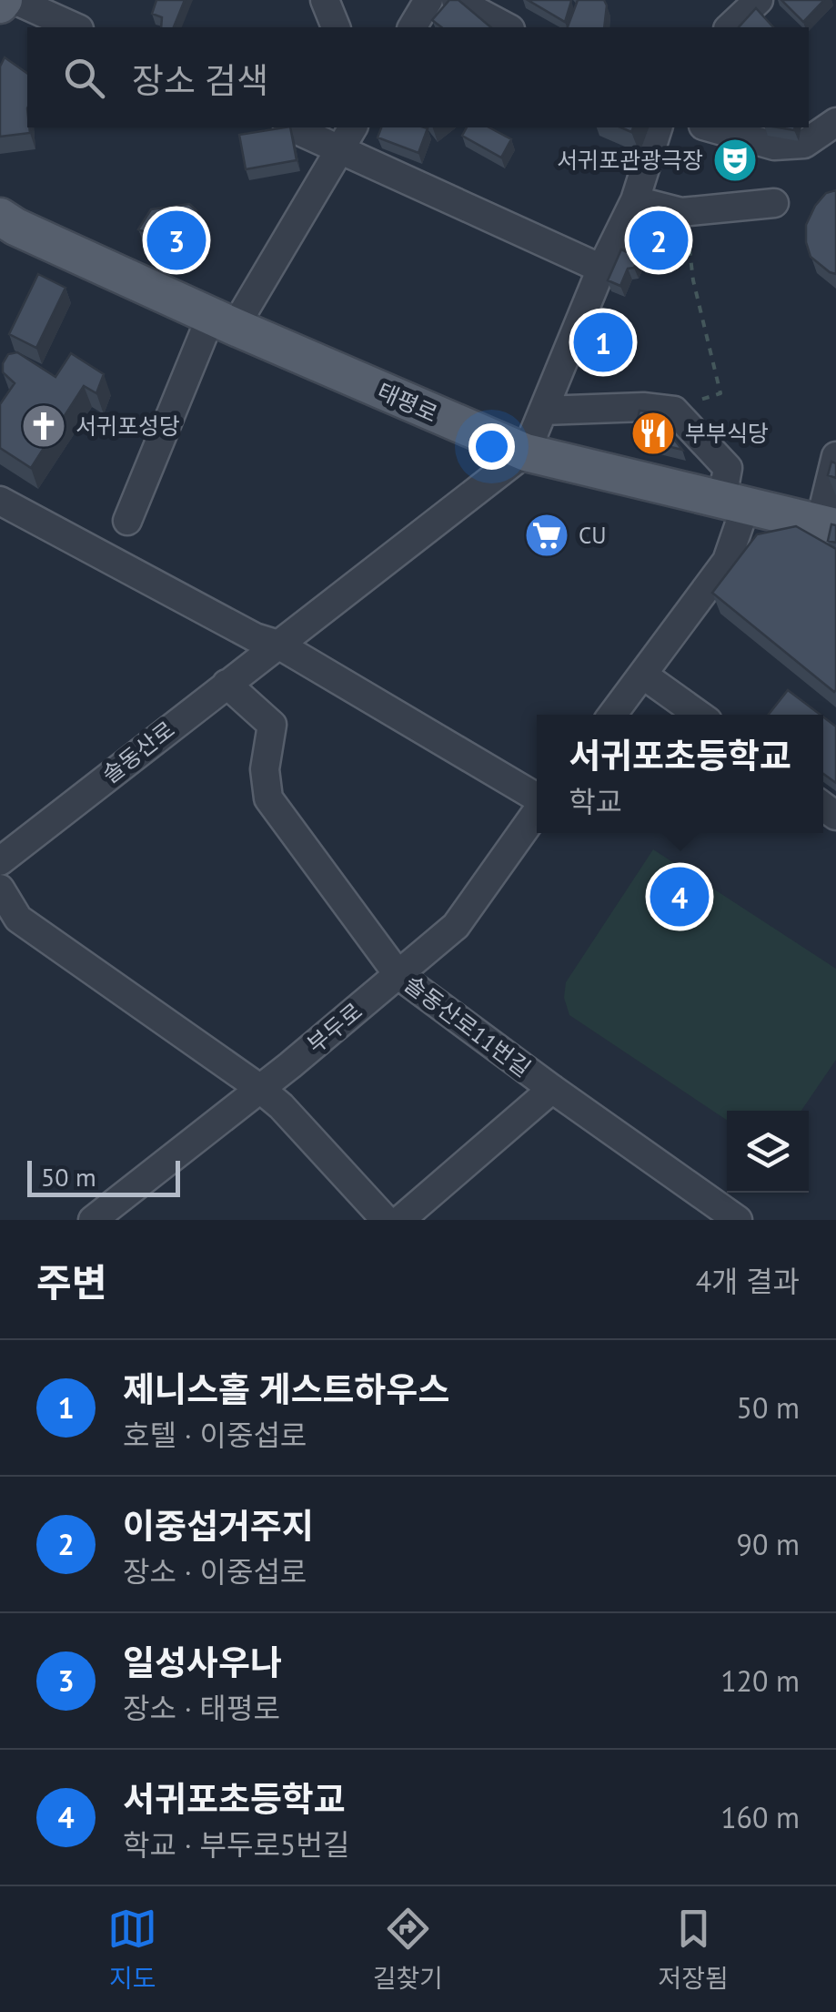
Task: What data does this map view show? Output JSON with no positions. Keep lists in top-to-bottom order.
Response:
{
  "streets": {
    "main road": ["태평로"],
    "street": ["솔동산로", "솔동산로11번길", "부두로"]
  },
  "crossings": [
    ["태평로", "솔동산로"],
    ["솔동산로", "솔동산로11번길"],
    ["솔동산로11번길", "부두로"]
  ],
  "places": {
    "theatre": ["서귀포관광극장"],
    "church": ["서귀포성당"],
    "restaurant": ["부부식당"],
    "supermarket": ["CU"]
  },
  "scale_bar": "50 m",
  "page": {
    "search": "장소 검색",
    "pins": [
      "2",
      "3",
      "1",
      "4"
    ],
    "popup": ["서귀포초등학교", "학교"],
    "scale": "50 m",
    "heading": ["주변", "4개 결과"],
    "list": [
      {
        "mark": "1",
        "name": "제니스홀 게스트하우스",
        "note": "호텔 · 이중섭로",
        "value": "50 m"
      },
      {
        "mark": "2",
        "name": "이중섭거주지",
        "note": "장소 · 이중섭로",
        "value": "90 m"
      },
      {
        "mark": "3",
        "name": "일성사우나",
        "note": "장소 · 태평로",
        "value": "120 m"
      },
      {
        "mark": "4",
        "name": "서귀포초등학교",
        "note": "학교 · 부두로5번길",
        "value": "160 m"
      }
    ],
    "nav": ["지도", "길찾기", "저장됨"]
  }
}
